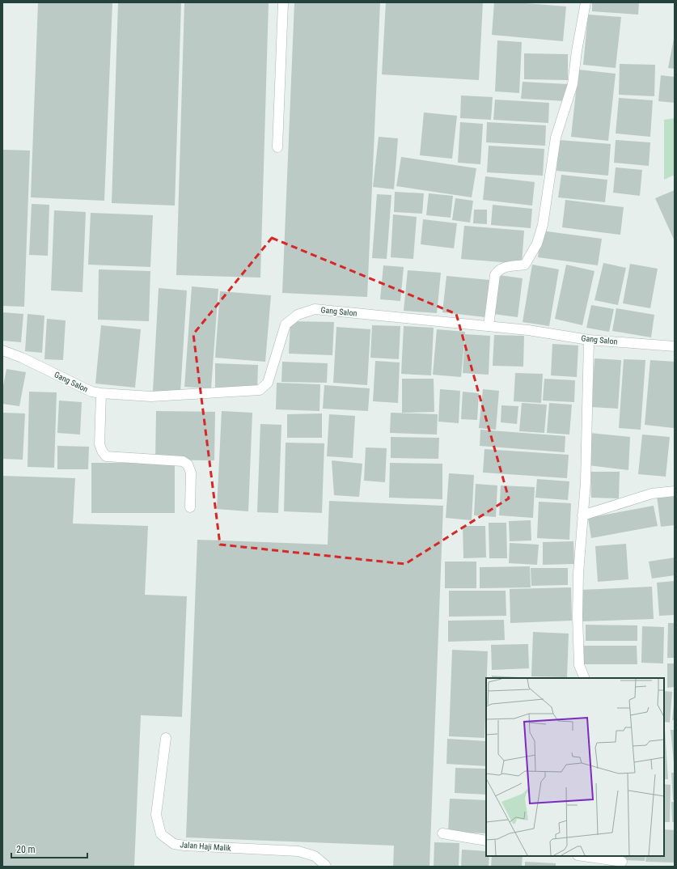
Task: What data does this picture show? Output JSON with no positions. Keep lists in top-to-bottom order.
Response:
{
  "streets": {
    "street": ["Gang Salon", "Jalan Haji Malik"]
  },
  "scale_bar": "20 m"
}
